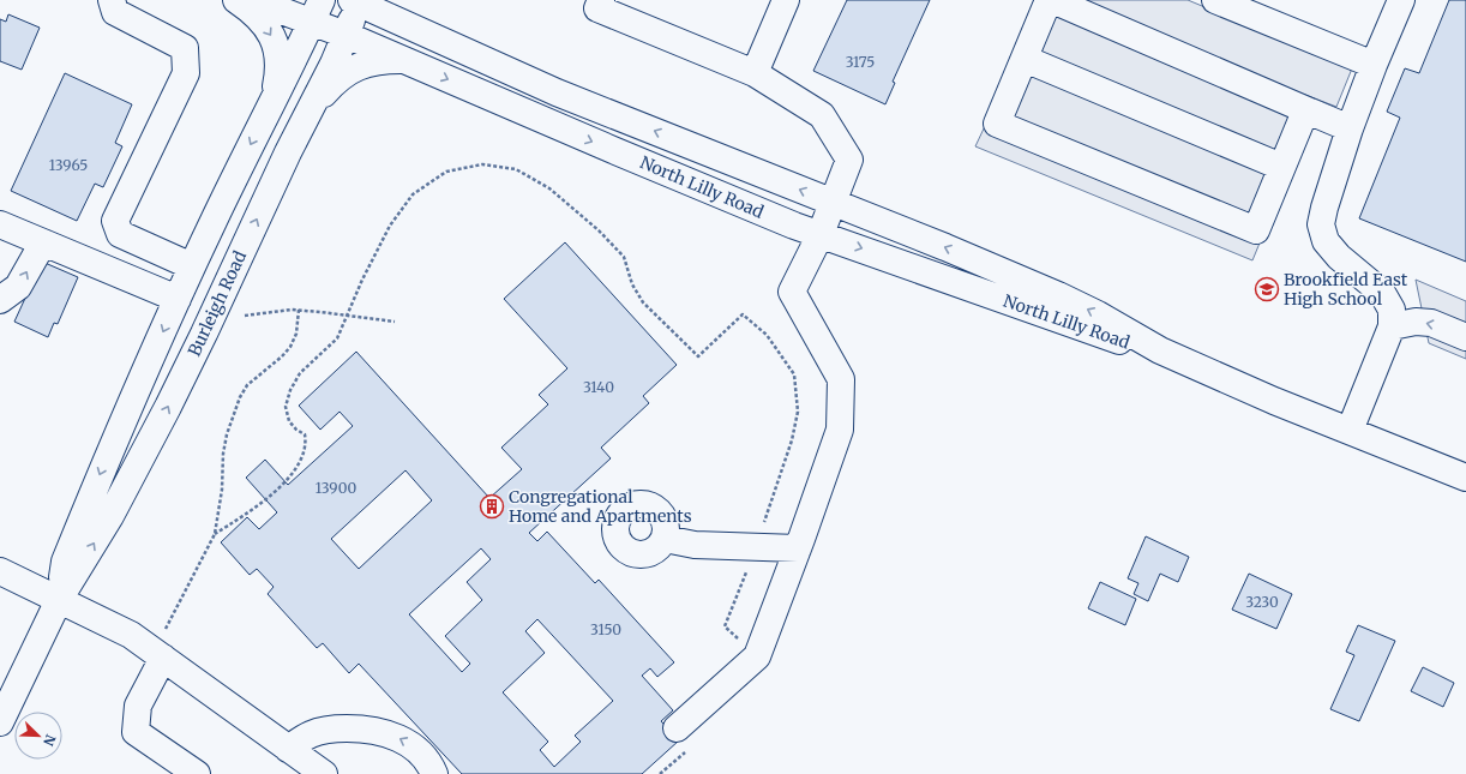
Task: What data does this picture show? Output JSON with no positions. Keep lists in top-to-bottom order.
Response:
{
  "streets": {
    "street": ["North Lilly Road", "Burleigh Road"]
  },
  "crossings": [
    ["North Lilly Road", "Burleigh Road"]
  ],
  "places": {
    "school or university": ["Brookfield East High School"],
    "building": ["Congregational Home and Apartments"]
  },
  "house_numbers": [
    "3175",
    "13965",
    "3140",
    "13900",
    "3230",
    "3150"
  ],
  "north": "bottom right"
}
